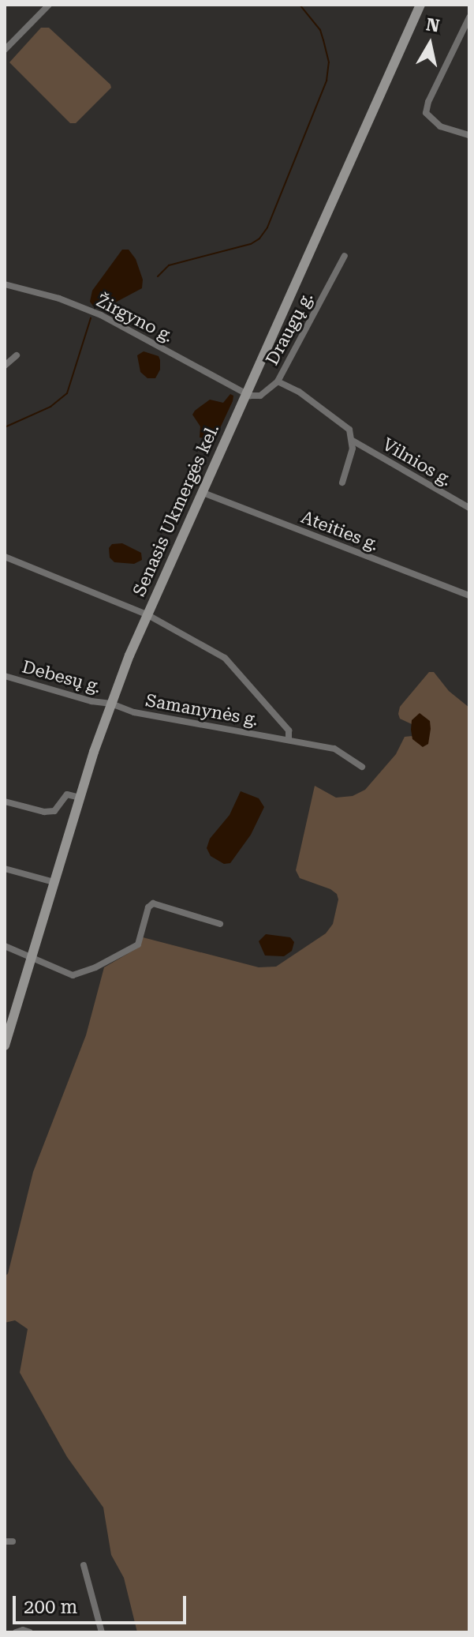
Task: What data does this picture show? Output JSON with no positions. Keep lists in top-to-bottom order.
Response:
{
  "streets": {
    "main road": ["Senasis Ukmergės kel."],
    "street": [
      "Žirgyno g.",
      "Draugų g.",
      "Vilnios g.",
      "Ateities g.",
      "Debesų g.",
      "Samanynės g."
    ]
  },
  "crossings": [
    ["Žirgyno g.", "Draugų g."],
    ["Žirgyno g.", "Senasis Ukmergės kel."],
    ["Draugų g.", "Vilnios g."],
    ["Draugų g.", "Senasis Ukmergės kel."],
    ["Senasis Ukmergės kel.", "Ateities g."],
    ["Senasis Ukmergės kel.", "Debesų g."],
    ["Senasis Ukmergės kel.", "Samanynės g."],
    ["Debesų g.", "Samanynės g."]
  ],
  "scale_bar": "200 m",
  "north": "top"
}
